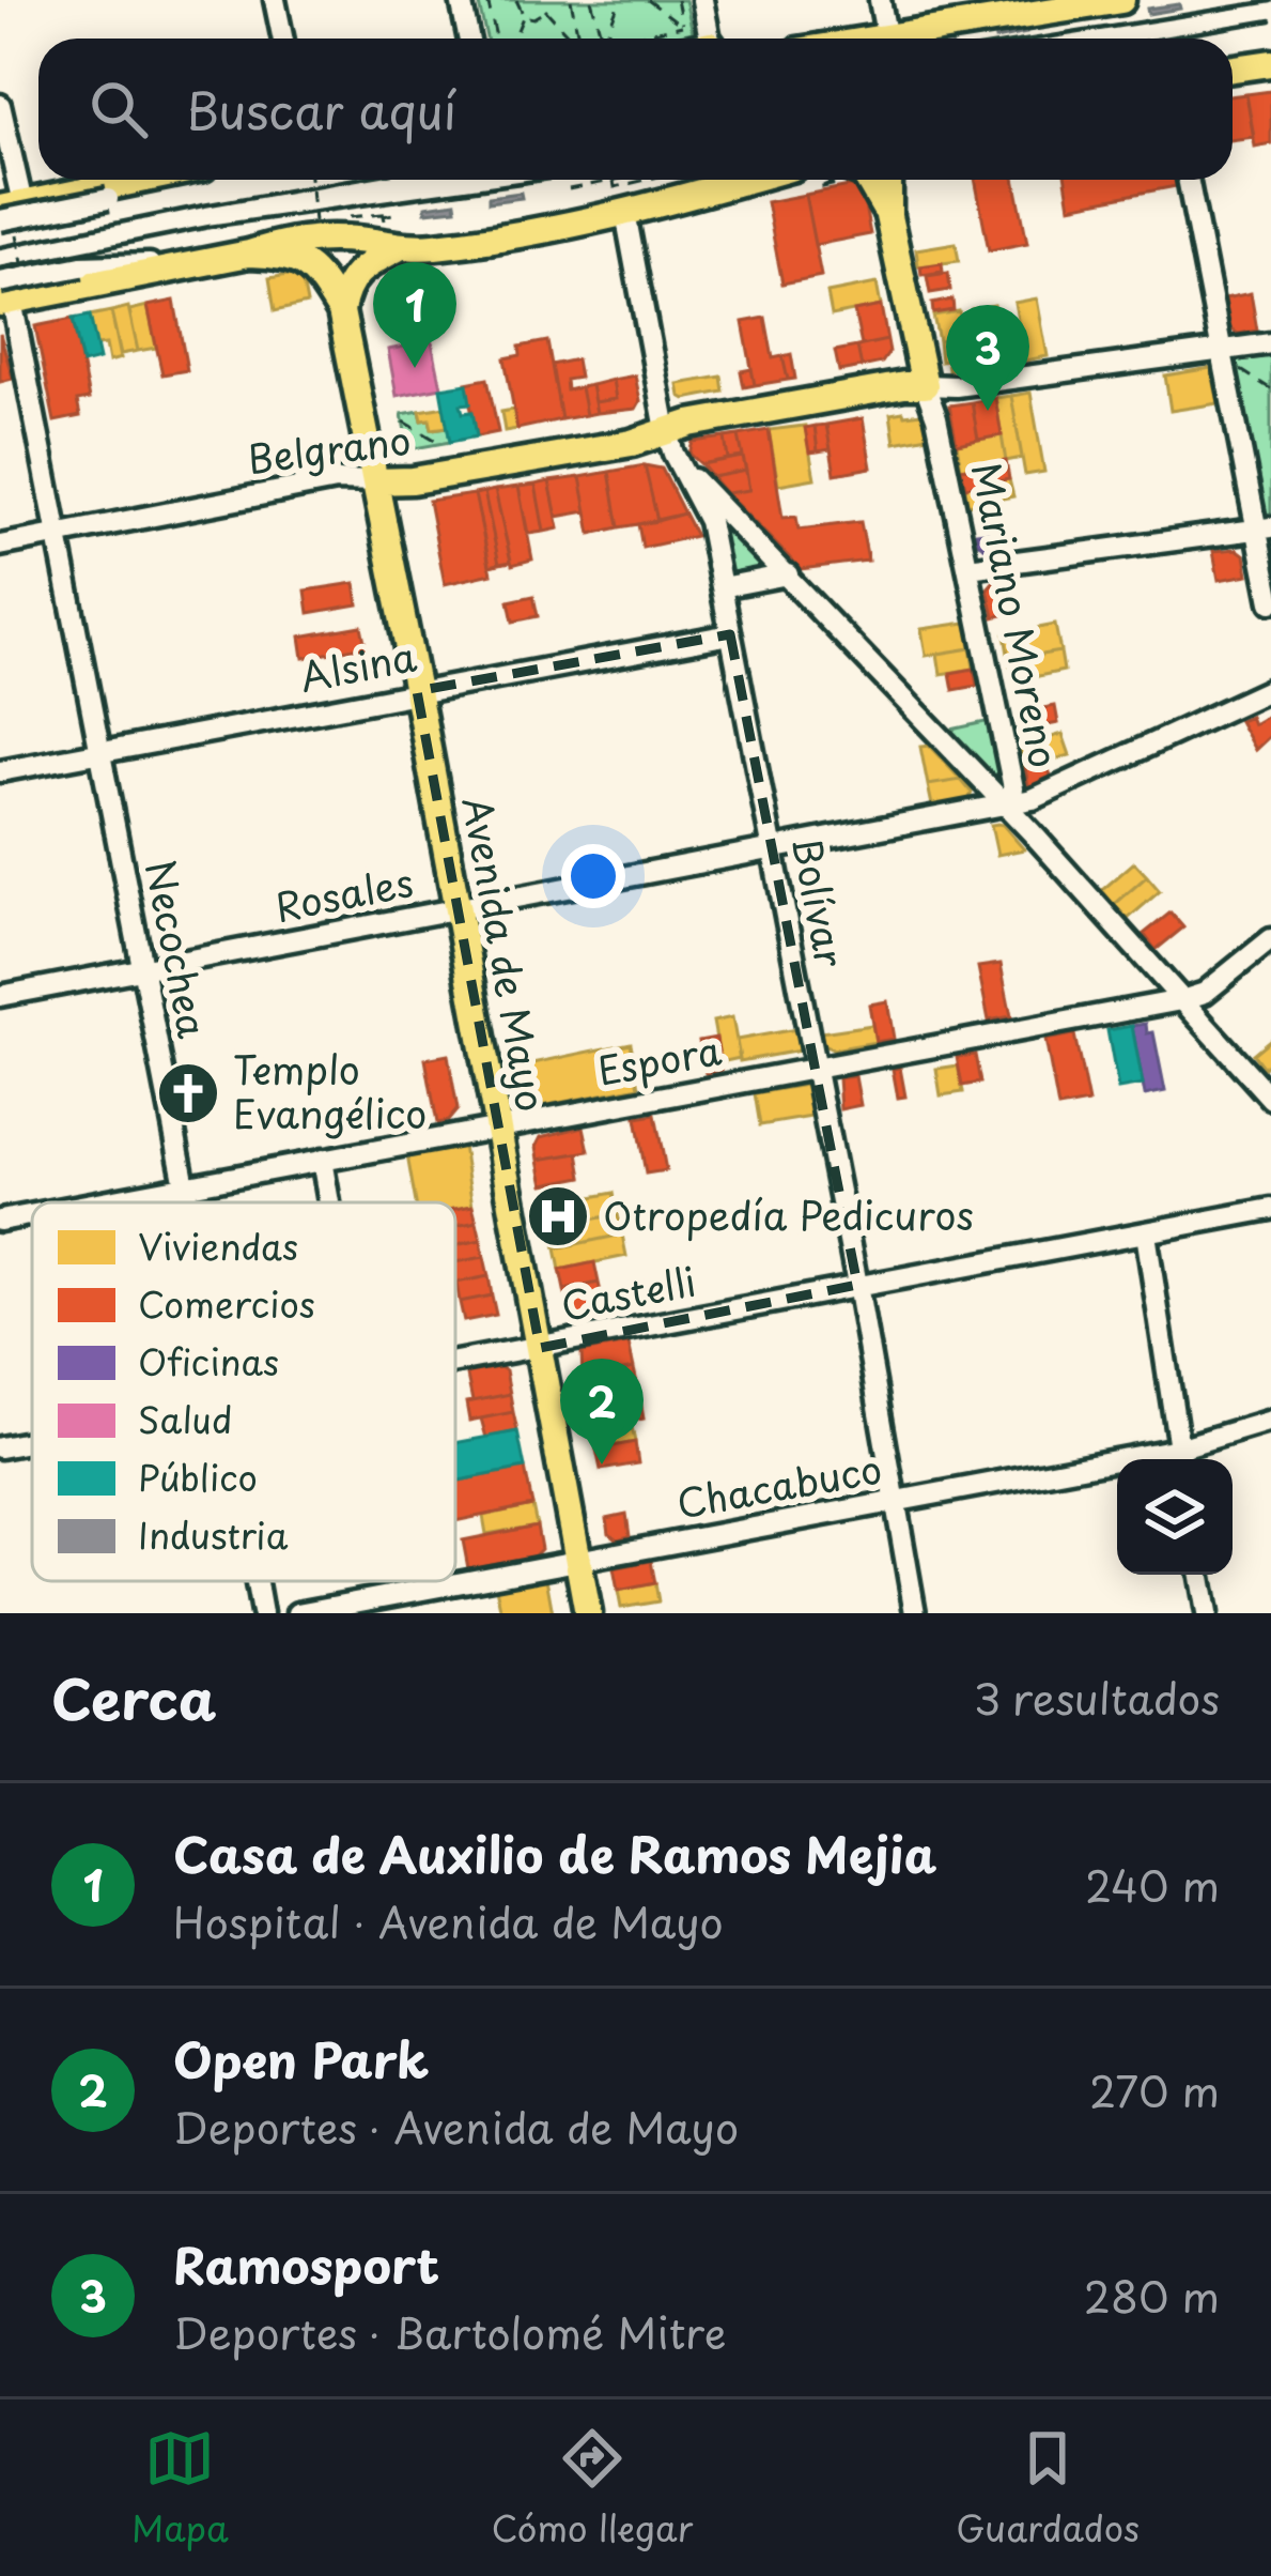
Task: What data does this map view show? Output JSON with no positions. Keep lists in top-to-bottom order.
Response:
{
  "streets": {
    "main road": ["Belgrano", "Mariano Moreno", "Avenida de Mayo"],
    "street": [
      "Alsina",
      "Rosales",
      "Bolívar",
      "Necochea",
      "Espora",
      "Castelli",
      "Chacabuco"
    ]
  },
  "crossings": [
    ["Belgrano", "Mariano Moreno"],
    ["Belgrano", "Bolívar"],
    ["Belgrano", "Necochea"],
    ["Belgrano", "Avenida de Mayo"],
    ["Mariano Moreno", "Rosales"],
    ["Alsina", "Bolívar"],
    ["Alsina", "Necochea"],
    ["Alsina", "Avenida de Mayo"],
    ["Rosales", "Bolívar"],
    ["Rosales", "Necochea"],
    ["Rosales", "Avenida de Mayo"],
    ["Bolívar", "Espora"],
    ["Bolívar", "Castelli"],
    ["Bolívar", "Chacabuco"],
    ["Necochea", "Espora"],
    ["Avenida de Mayo", "Espora"],
    ["Avenida de Mayo", "Castelli"],
    ["Avenida de Mayo", "Chacabuco"]
  ],
  "places": {
    "church": ["Templo Evangélico"],
    "hospital": ["Otropedía Pedicuros"]
  },
  "legend": [
    "Viviendas",
    "Comercios",
    "Oficinas",
    "Salud",
    "Público",
    "Industria"
  ],
  "page": {
    "search": "Buscar aquí",
    "pins": ["1", "3", "2"],
    "heading": ["Cerca", "3 resultados"],
    "list": [
      {
        "mark": "1",
        "name": "Casa de Auxilio de Ramos Mejia",
        "note": "Hospital · Avenida de Mayo",
        "value": "240 m"
      },
      {
        "mark": "2",
        "name": "Open Park",
        "note": "Deportes · Avenida de Mayo",
        "value": "270 m"
      },
      {
        "mark": "3",
        "name": "Ramosport",
        "note": "Deportes · Bartolomé Mitre",
        "value": "280 m"
      }
    ],
    "nav": ["Mapa", "Cómo llegar", "Guardados"]
  }
}
